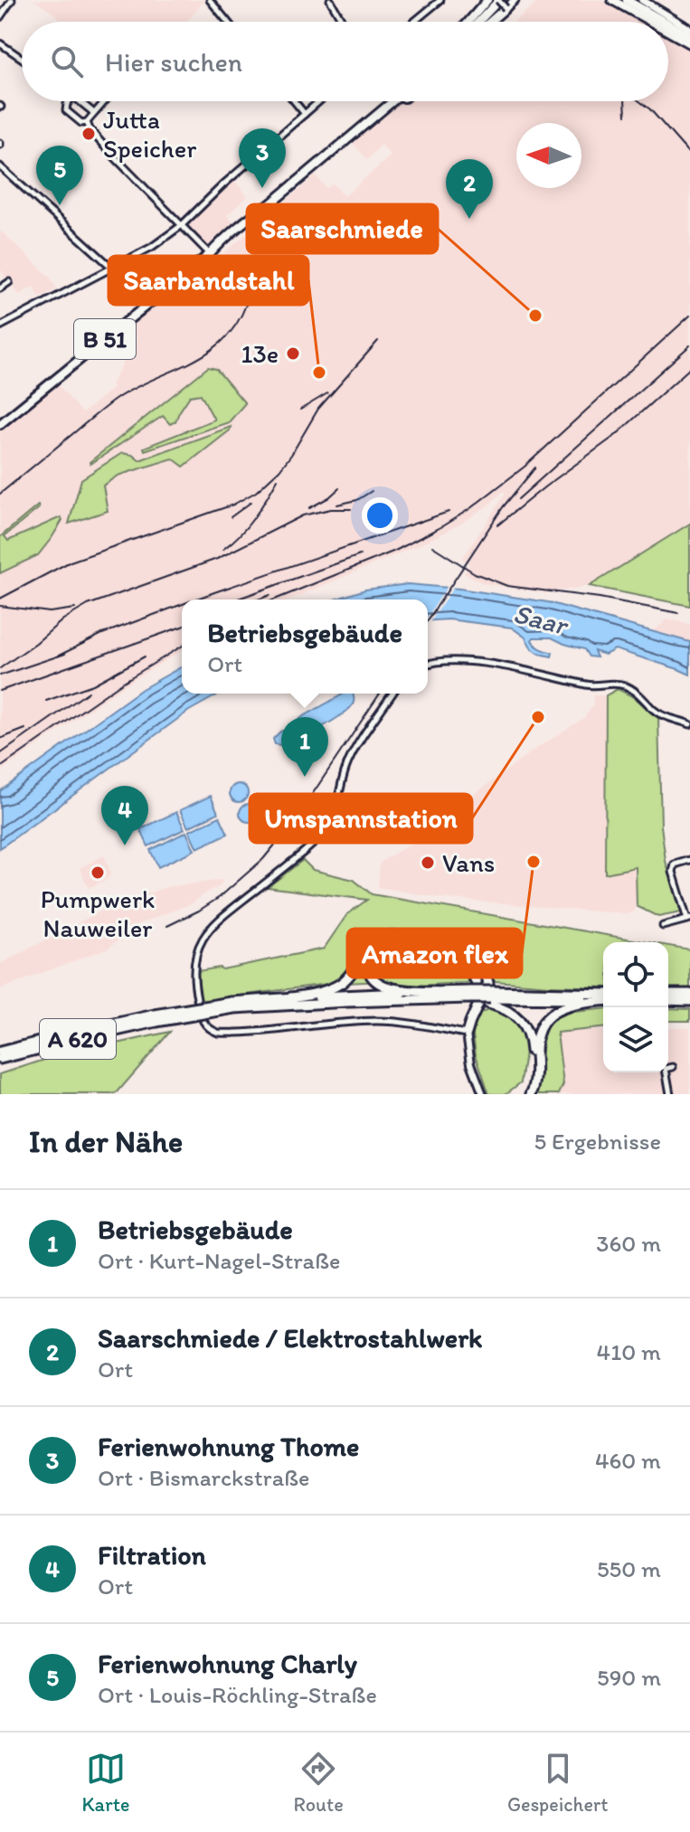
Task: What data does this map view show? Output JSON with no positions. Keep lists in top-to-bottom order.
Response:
{
  "streets": {
    "highway": ["A 620"],
    "main road": ["B 51"]
  },
  "water": ["Saar"],
  "places": [
    "Jutta Speicher",
    "Saarschmiede",
    "13e",
    "Saarbandstahl",
    "Umspannstation",
    "Amazon flex",
    "Vans",
    "Pumpwerk Nauweiler"
  ],
  "north": "left",
  "page": {
    "search": "Hier suchen",
    "pins": [
      "3",
      "5",
      "2",
      "1",
      "4"
    ],
    "popup": ["Betriebsgebäude", "Ort"],
    "heading": ["In der Nähe", "5 Ergebnisse"],
    "list": [
      {
        "mark": "1",
        "name": "Betriebsgebäude",
        "note": "Ort · Kurt-Nagel-Straße",
        "value": "360 m"
      },
      {
        "mark": "2",
        "name": "Saarschmiede / Elektrostahlwerk",
        "note": "Ort",
        "value": "410 m"
      },
      {
        "mark": "3",
        "name": "Ferienwohnung Thome",
        "note": "Ort · Bismarckstraße",
        "value": "460 m"
      },
      {
        "mark": "4",
        "name": "Filtration",
        "note": "Ort",
        "value": "550 m"
      },
      {
        "mark": "5",
        "name": "Ferienwohnung Charly",
        "note": "Ort · Louis-Röchling-Straße",
        "value": "590 m"
      }
    ],
    "nav": ["Karte", "Route", "Gespeichert"]
  }
}
